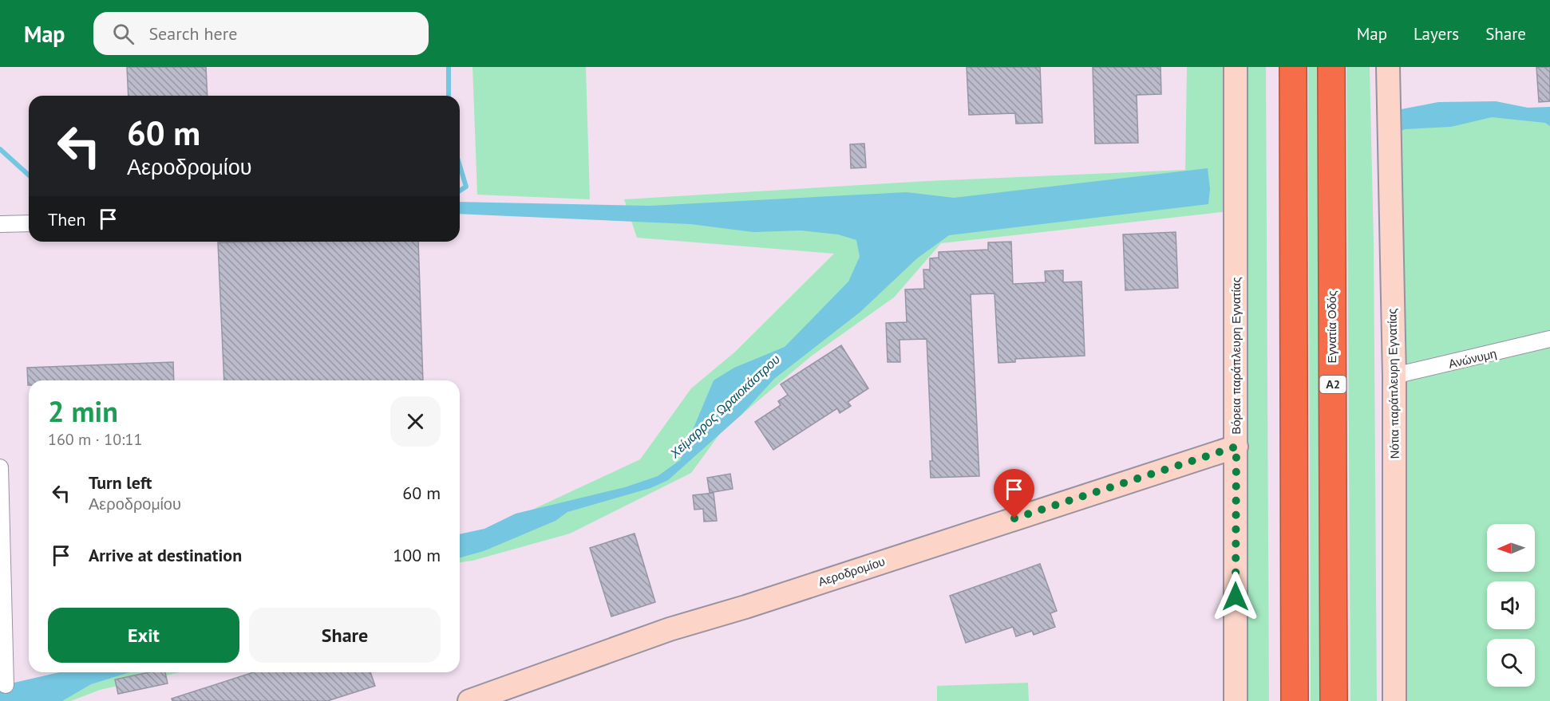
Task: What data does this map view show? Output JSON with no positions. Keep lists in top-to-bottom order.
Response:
{
  "streets": {
    "highway": ["Εγνατία Οδός", "Α2"],
    "street": [
      "Βόρεια παράπλευρη Εγνατίας",
      "Ανώνυμη",
      "Νότια παράπλευρη Εγνατίας",
      "Αεροδρομίου"
    ]
  },
  "crossings": [
    ["Βόρεια παράπλευρη Εγνατίας", "Αεροδρομίου"],
    ["Ανώνυμη", "Νότια παράπλευρη Εγνατίας"]
  ],
  "water": ["Χείμαρρος Ωραιοκάστρου"],
  "north": "left",
  "page": {
    "header": "Map",
    "search": "Search here",
    "nav": ["Map", "Layers", "Share"],
    "turn": ["60 m", "Αεροδρομίου"],
    "then": "Then",
    "heading": ["2 min", "160 m · 10:11"],
    "list": [
      {
        "name": "Turn left",
        "note": "Αεροδρομίου",
        "value": "60 m"
      },
      {
        "name": "Arrive at destination",
        "value": "100 m"
      }
    ],
    "buttons": ["Exit", "Share"]
  }
}
